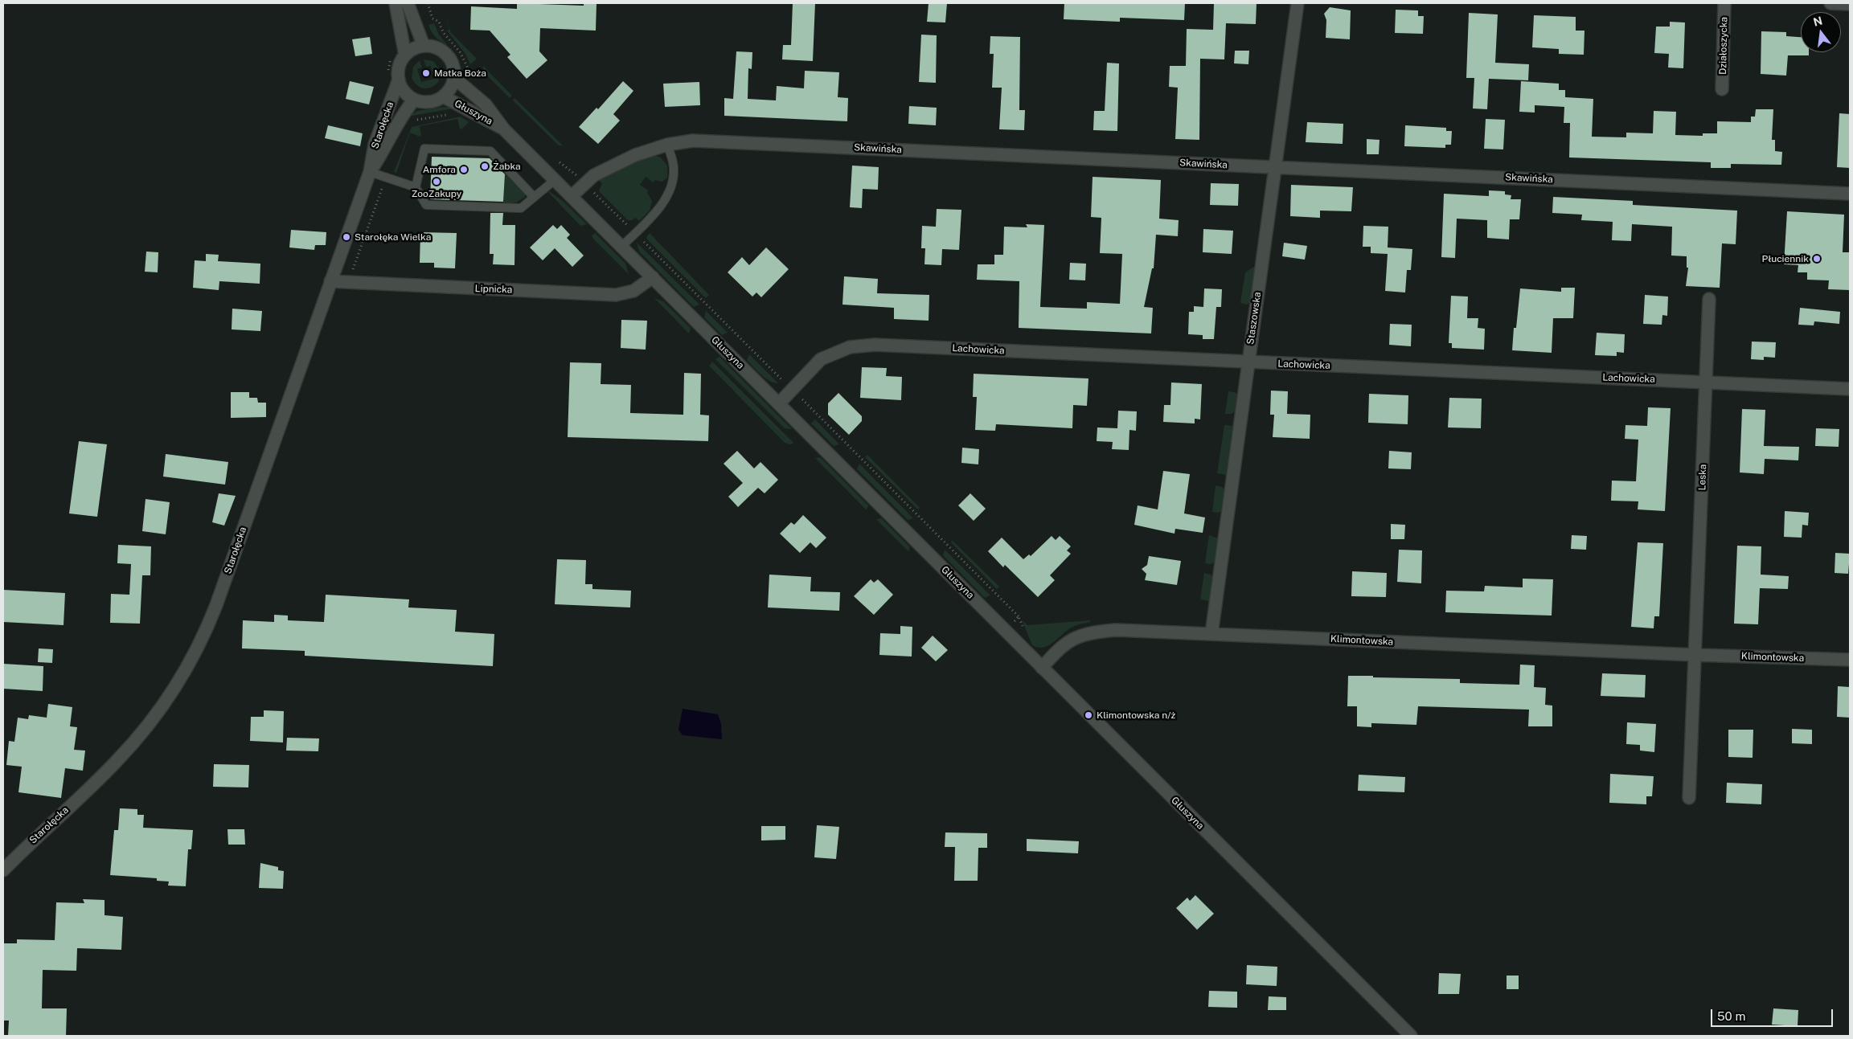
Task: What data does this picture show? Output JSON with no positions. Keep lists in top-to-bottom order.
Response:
{
  "streets": {
    "street": [
      "Działoszycka",
      "Głuszyna",
      "Starołęcka",
      "Skawińska",
      "Lipnicka",
      "Staszowska",
      "Lachowicka",
      "Leska",
      "Klimontowska"
    ]
  },
  "crossings": [
    ["Głuszyna", "Starołęcka"],
    ["Głuszyna", "Skawińska"],
    ["Głuszyna", "Lipnicka"],
    ["Głuszyna", "Lachowicka"],
    ["Głuszyna", "Klimontowska"],
    ["Starołęcka", "Lipnicka"],
    ["Skawińska", "Staszowska"],
    ["Staszowska", "Lachowicka"],
    ["Staszowska", "Klimontowska"],
    ["Lachowicka", "Leska"],
    ["Leska", "Klimontowska"]
  ],
  "places": [
    "Matka Boża",
    "Żabka",
    "Amfora",
    "ZooZakupy",
    "Starołęka Wielka",
    "Płuciennik",
    "Klimontowska n/ż"
  ],
  "scale_bar": "50 m",
  "north": "top"
}
